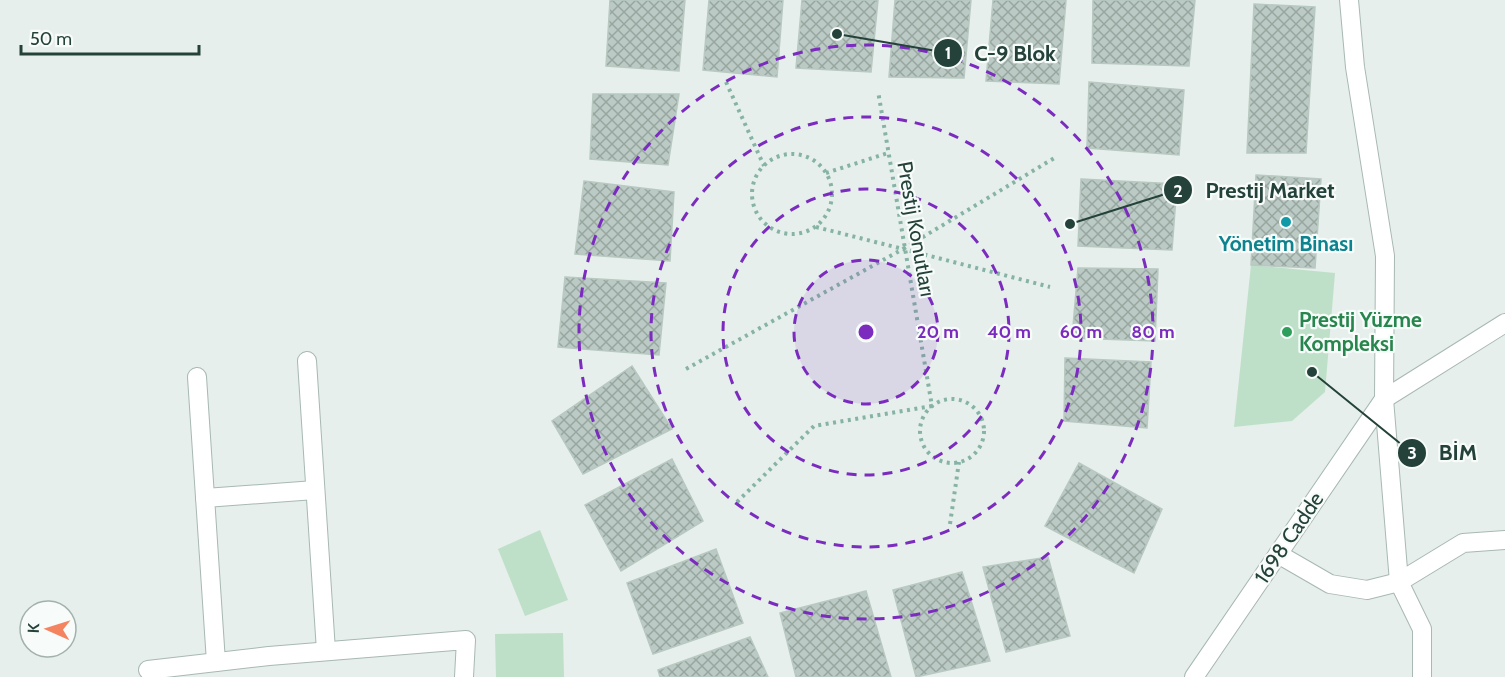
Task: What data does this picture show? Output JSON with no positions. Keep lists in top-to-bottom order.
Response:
{
  "streets": {
    "street": ["1698 Cadde"],
    "path": ["Prestij Konutları"]
  },
  "places": [
    "C-9 Blok",
    "Yönetim Binası",
    "Prestij Market",
    "Prestij Yüzme Kompleksi",
    "BİM"
  ],
  "scale_bar": "50 m",
  "north": "left",
  "rings": [
    "20 m",
    "40 m",
    "60 m",
    "80 m"
  ]
}
